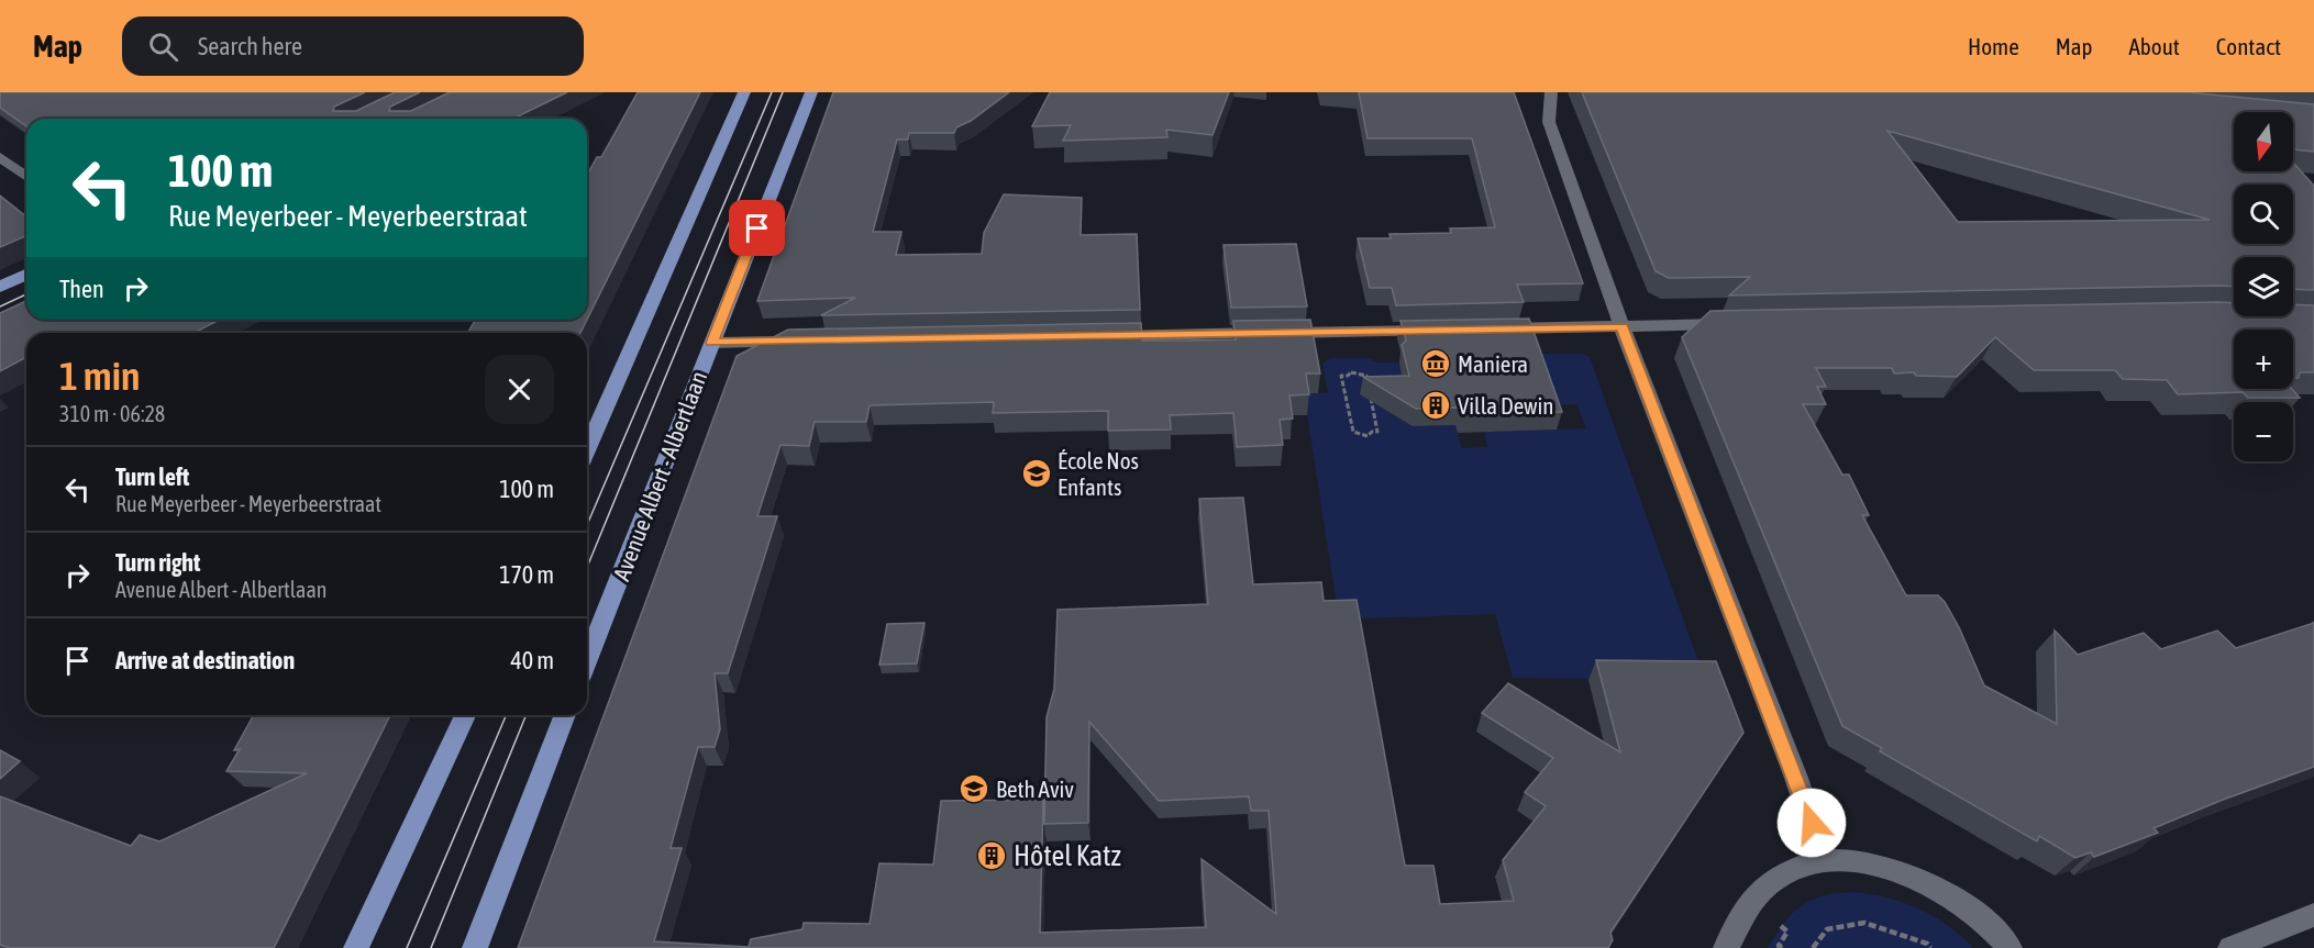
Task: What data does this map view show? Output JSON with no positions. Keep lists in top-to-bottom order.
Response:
{
  "streets": {
    "main road": ["Avenue Albert - Albertlaan"]
  },
  "places": {
    "museum": ["Maniera"],
    "building": ["Villa Dewin", "Hôtel Katz"],
    "school or university": ["École Nos Enfants", "Beth Aviv"]
  },
  "north": "bottom",
  "page": {
    "header": "Map",
    "search": "Search here",
    "nav": [
      "Home",
      "Map",
      "About",
      "Contact"
    ],
    "map_buttons": ["+", "−"],
    "turn": ["100 m", "Rue Meyerbeer - Meyerbeerstraat"],
    "then": "Then",
    "heading": ["1 min", "310 m · 06:28"],
    "list": [
      {
        "name": "Turn left",
        "note": "Rue Meyerbeer - Meyerbeerstraat",
        "value": "100 m"
      },
      {
        "name": "Turn right",
        "note": "Avenue Albert - Albertlaan",
        "value": "170 m"
      },
      {
        "name": "Arrive at destination",
        "value": "40 m"
      }
    ]
  }
}
